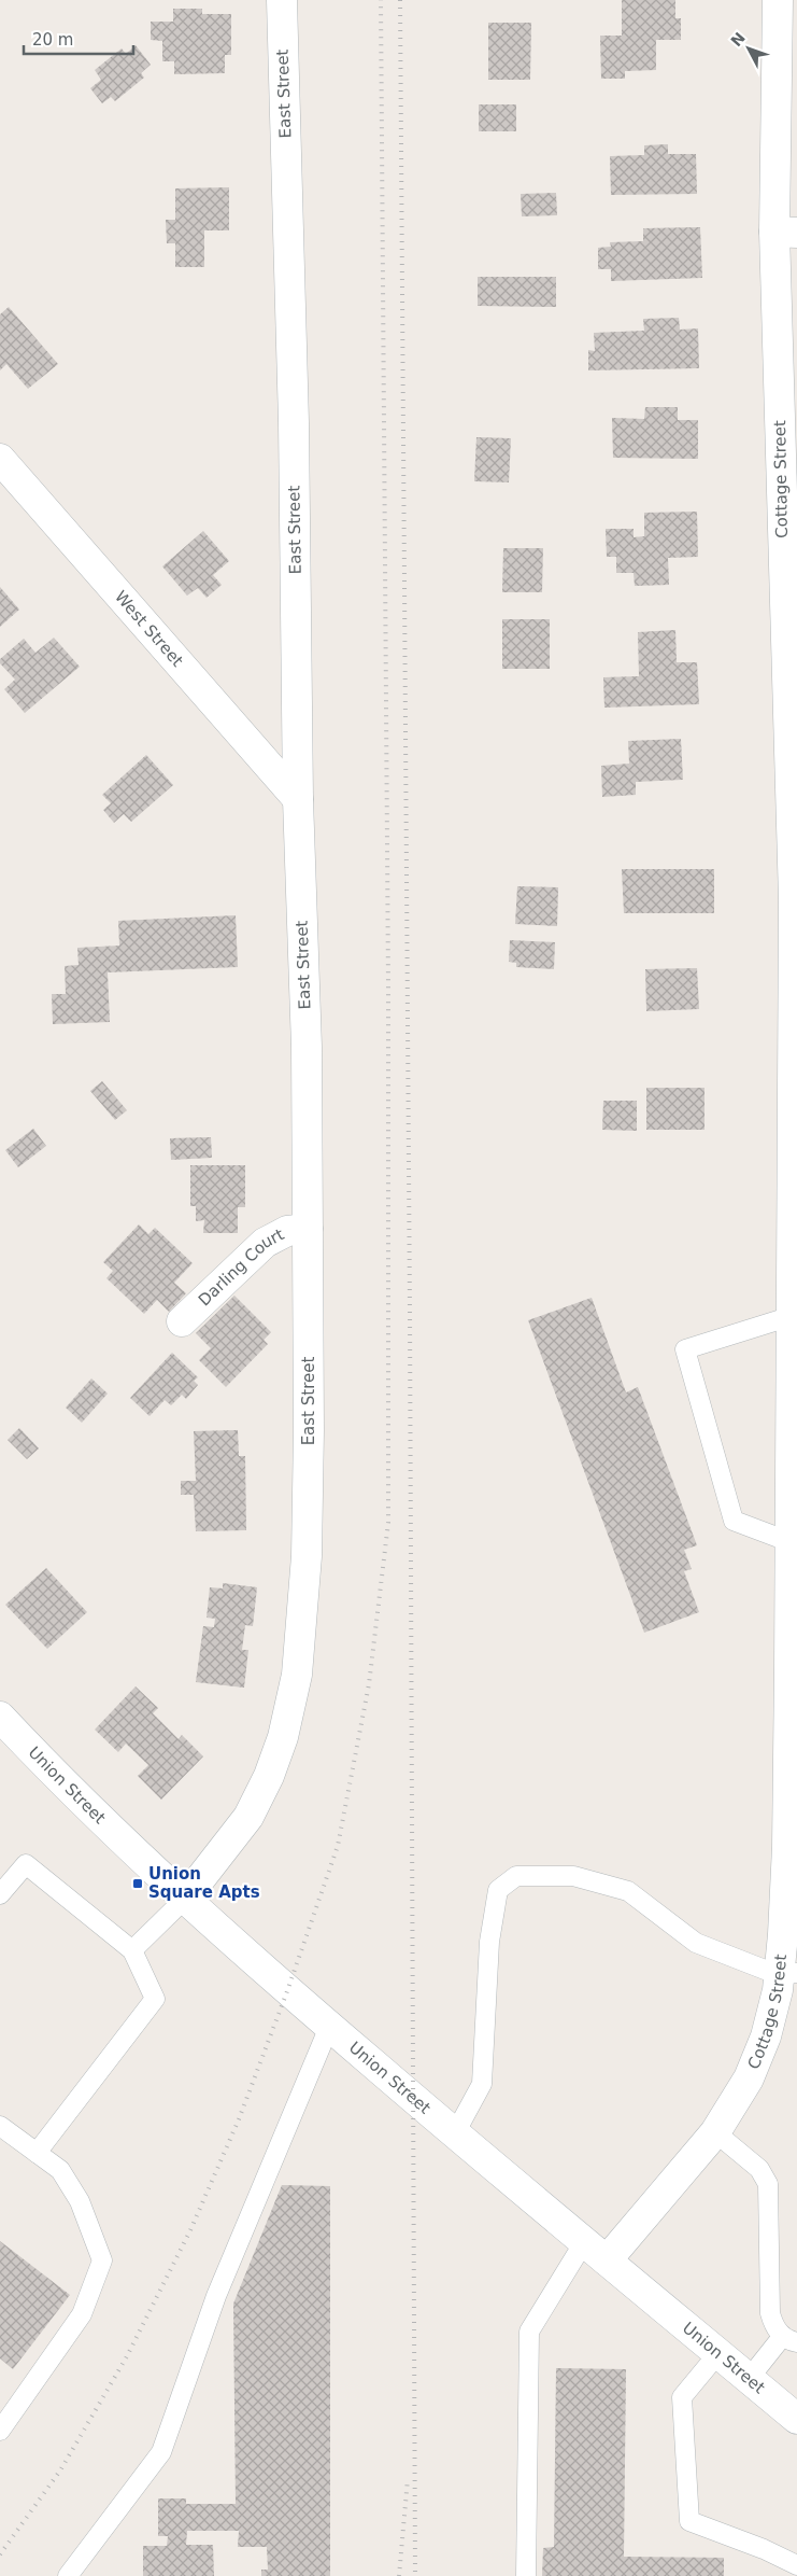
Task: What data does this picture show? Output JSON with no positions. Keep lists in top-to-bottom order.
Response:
{
  "streets": {
    "street": [
      "East Street",
      "Cottage Street",
      "West Street",
      "Darling Court",
      "Union Street"
    ]
  },
  "crossings": [
    ["East Street", "West Street"],
    ["East Street", "Darling Court"],
    ["East Street", "Union Street"],
    ["Cottage Street", "Union Street"]
  ],
  "places": {
    "transit": ["Union Square Apts"]
  },
  "scale_bar": "20 m",
  "north": "top left"
}
